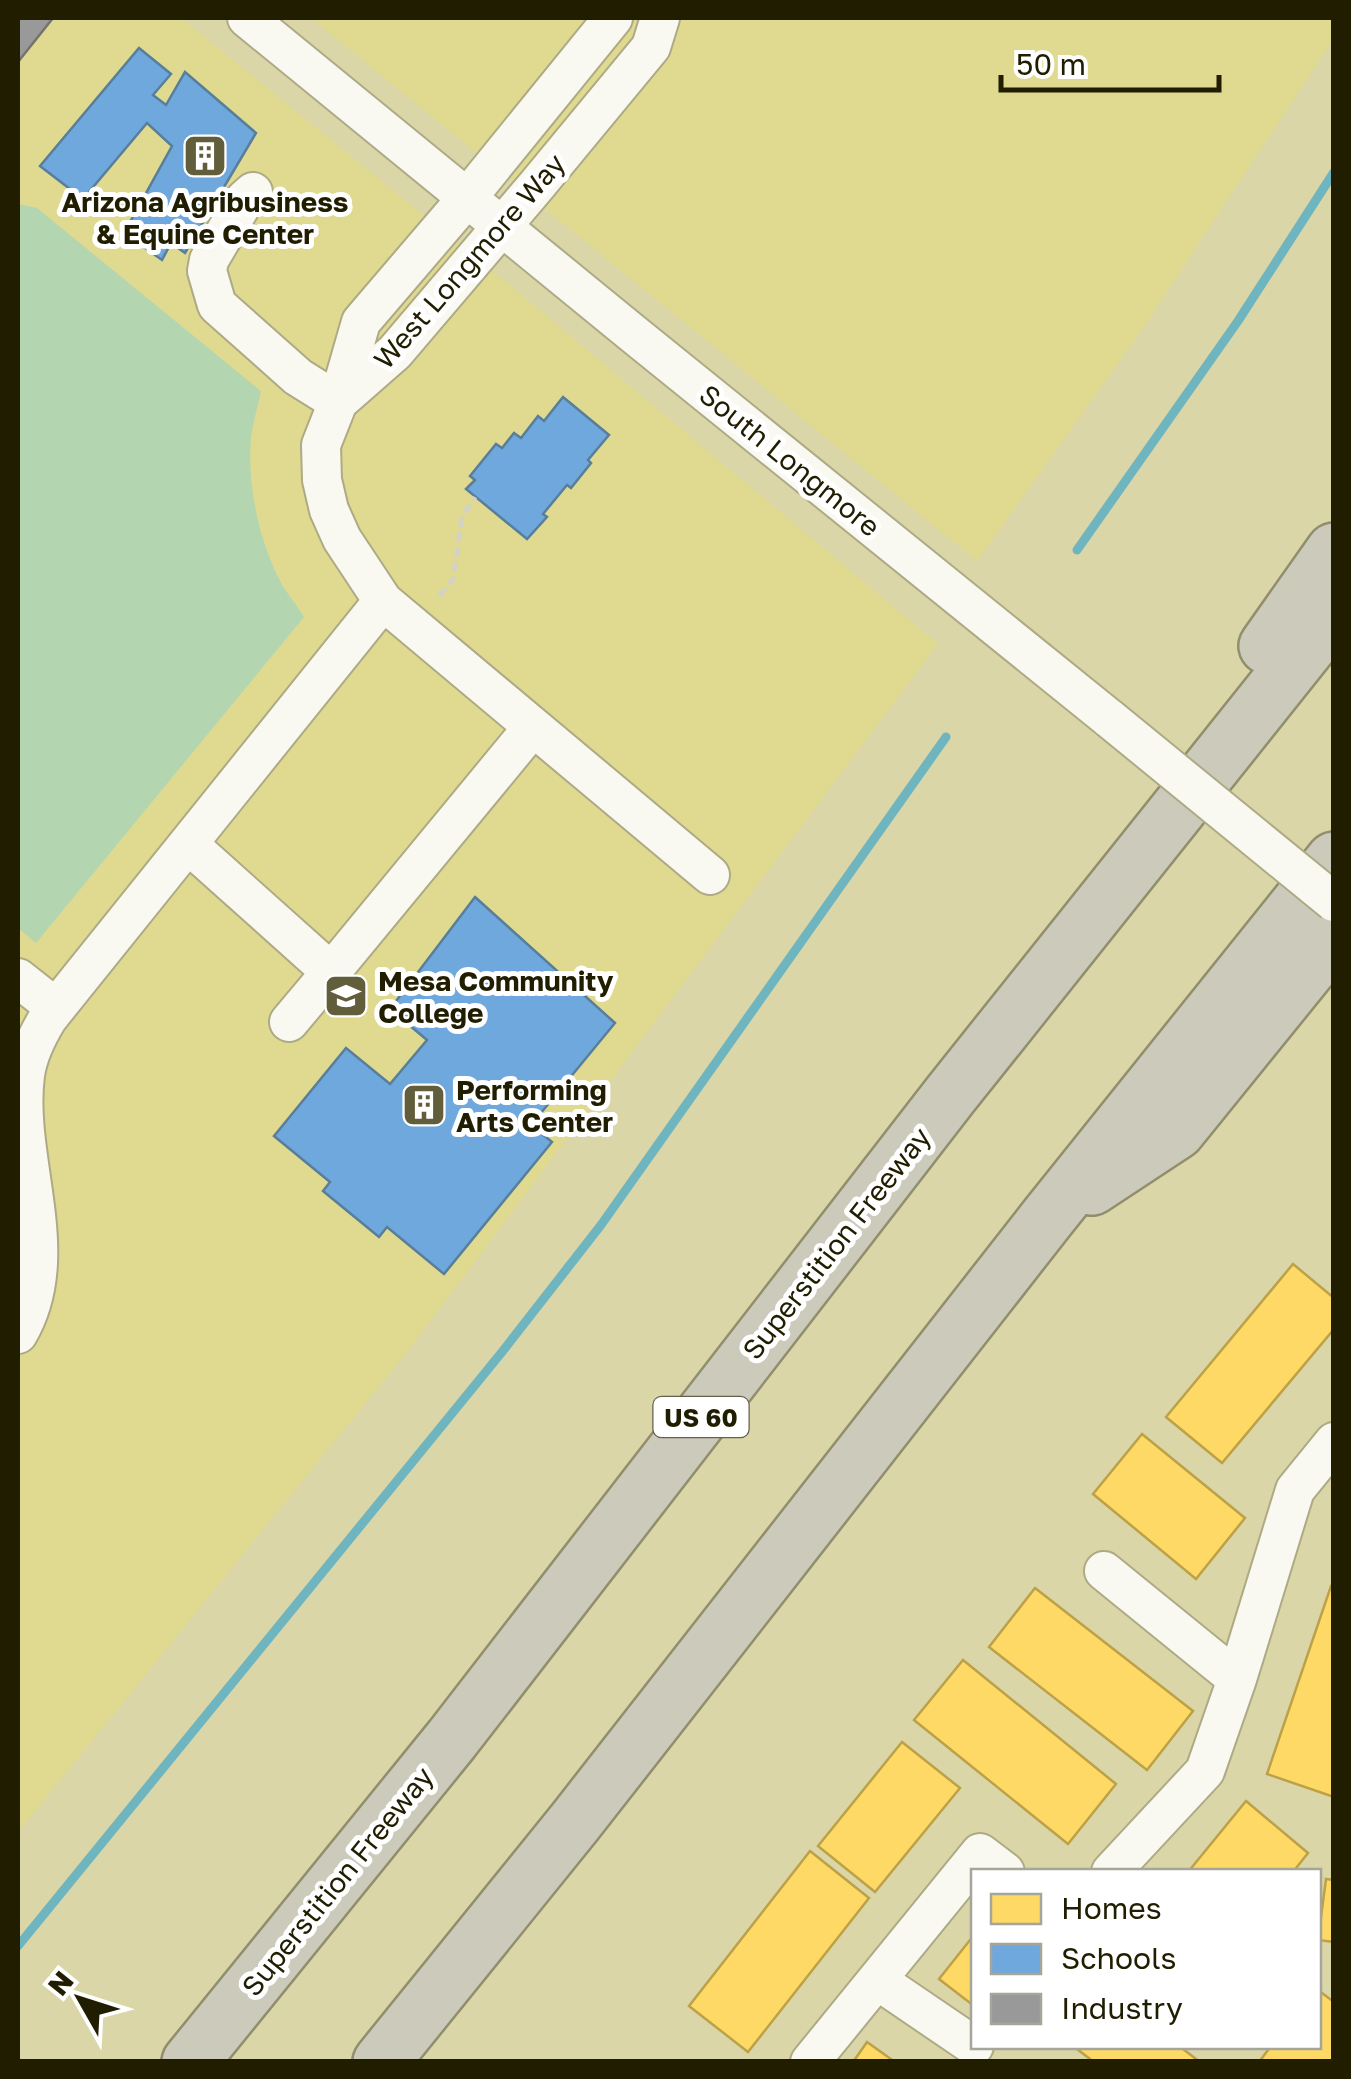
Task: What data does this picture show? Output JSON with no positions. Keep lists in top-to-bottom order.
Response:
{
  "streets": {
    "highway": ["Superstition Freeway", "US 60"],
    "street": ["West Longmore Way", "South Longmore"]
  },
  "crossings": [
    ["West Longmore Way", "South Longmore"]
  ],
  "places": {
    "building": ["Arizona Agribusiness & Equine Center", "Performing Arts Center"],
    "school or university": ["Mesa Community College"]
  },
  "legend": ["Homes", "Schools", "Industry"],
  "scale_bar": "50 m",
  "north": "top left"
}
